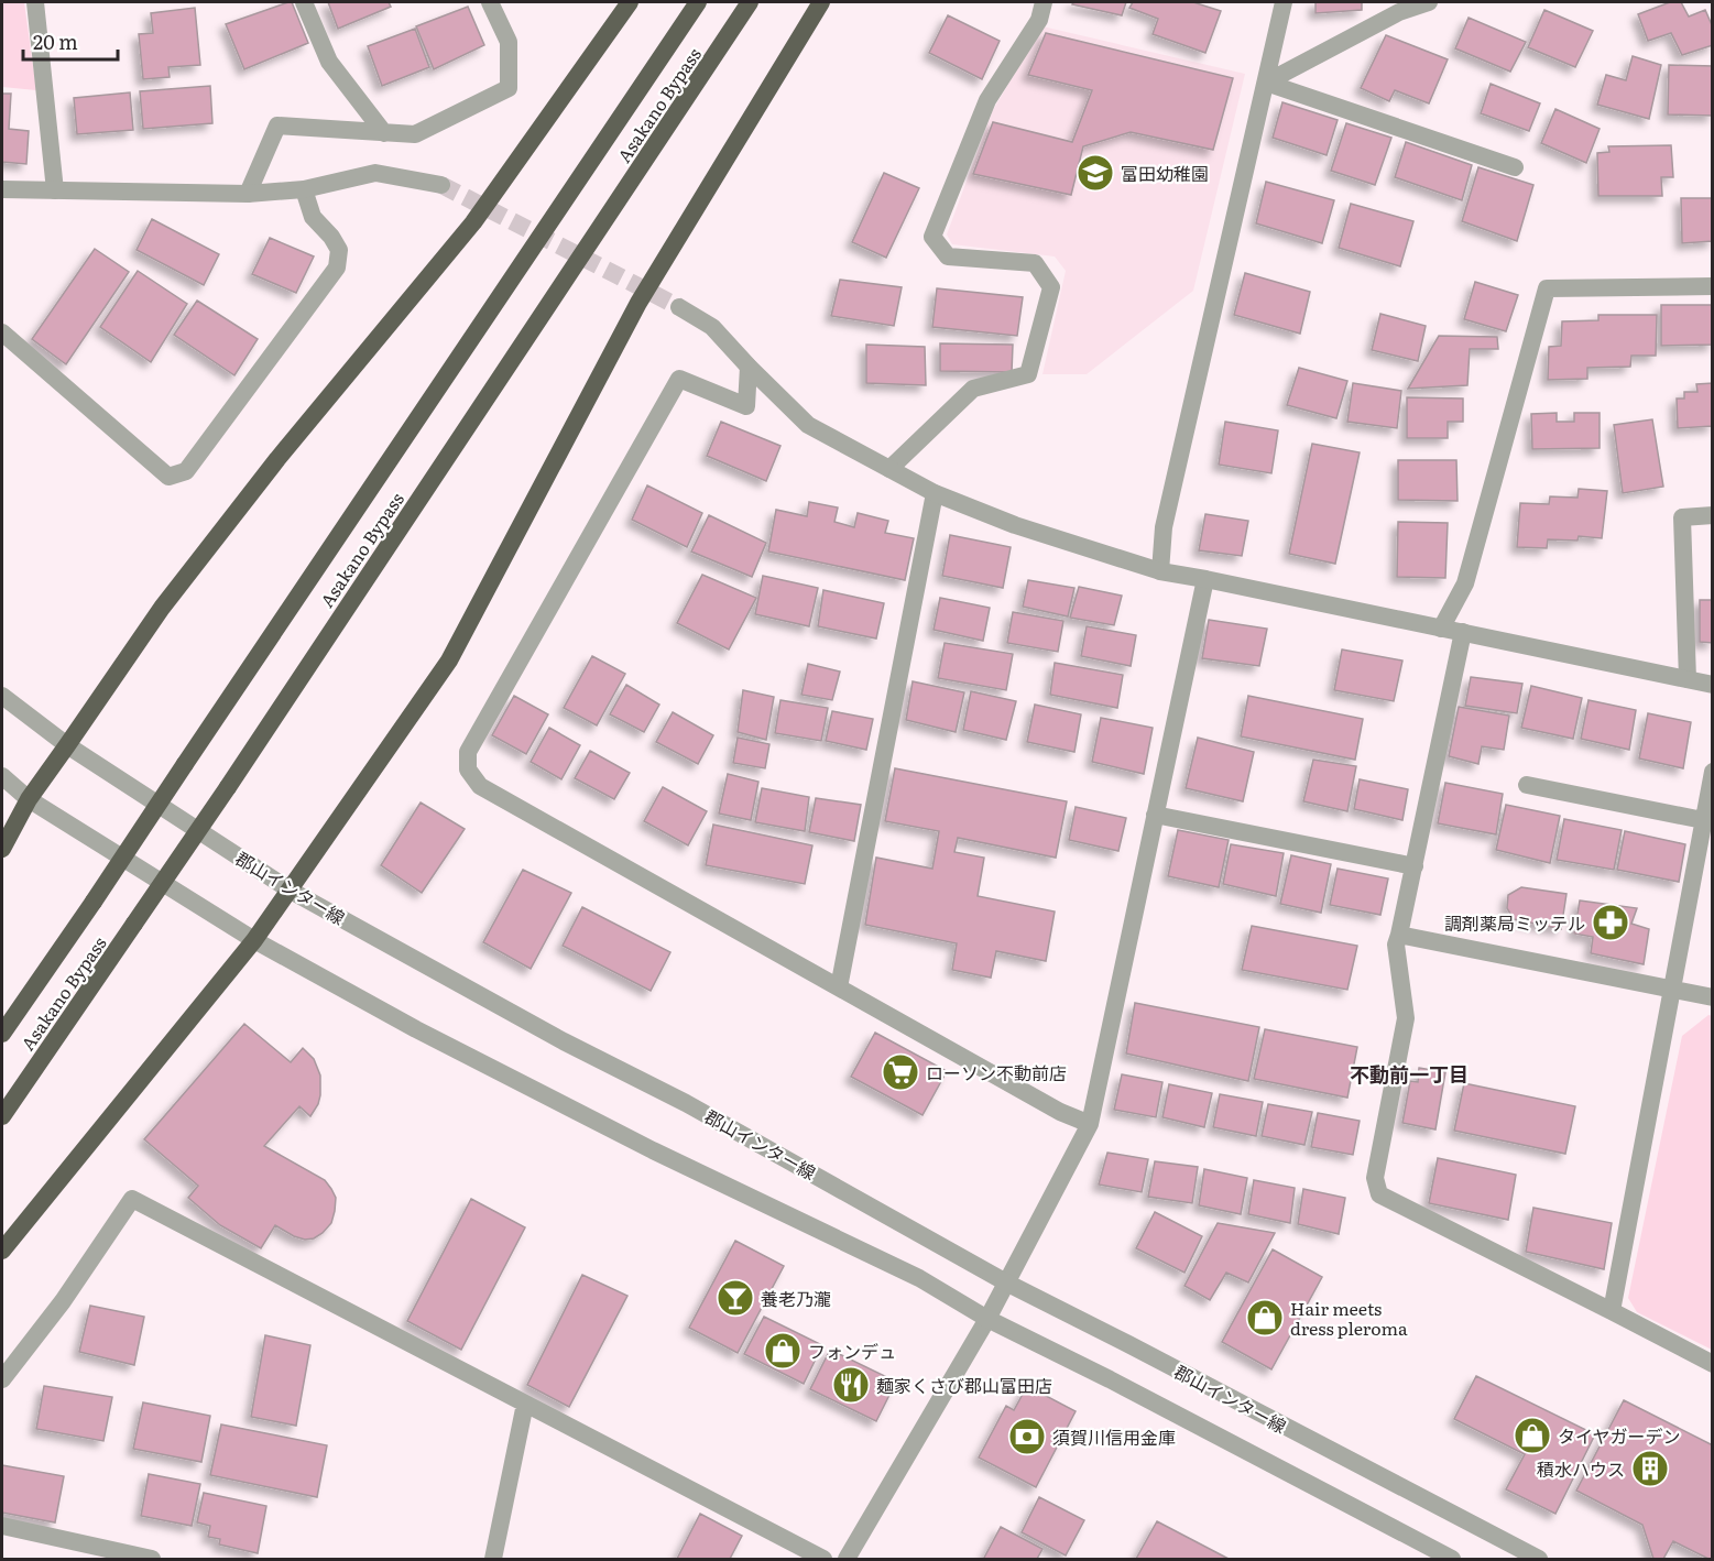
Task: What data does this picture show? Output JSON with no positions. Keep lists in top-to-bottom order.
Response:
{
  "streets": {
    "highway": ["Asakano Bypass"],
    "street": ["郡山インター線"]
  },
  "districts": ["不動前一丁目"],
  "places": {
    "school or university": ["富田幼稚園"],
    "pharmacy": ["調剤薬局ミッテル"],
    "supermarket": ["ローソン不動前店"],
    "bar": ["養老乃瀧"],
    "shop": ["Hair meets dress pleroma", "フォンデュ", "タイヤガーデン"],
    "restaurant": ["麺家くさび郡山富田店"],
    "bank": ["須賀川信用金庫"],
    "building": ["積水ハウス"]
  },
  "scale_bar": "20 m"
}
